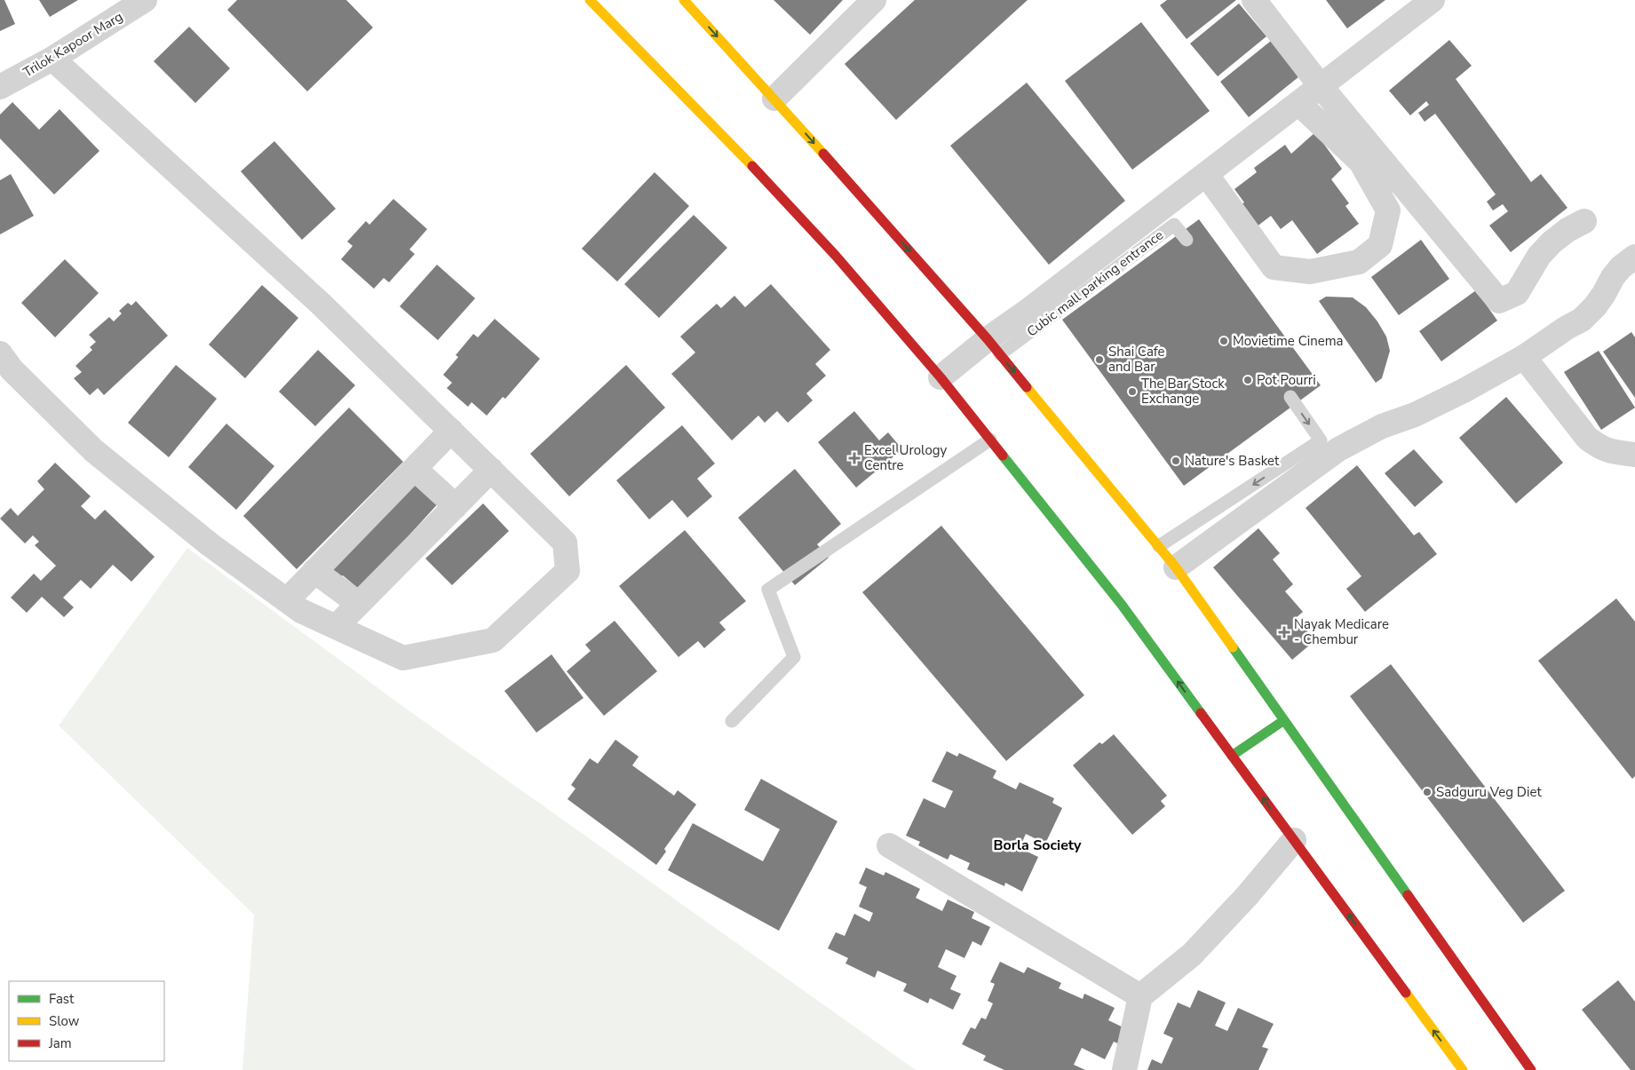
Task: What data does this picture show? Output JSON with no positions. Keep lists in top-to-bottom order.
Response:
{
  "streets": {
    "street": ["Trilok Kapoor Marg"],
    "lane": ["Cubic mall parking entrance"]
  },
  "districts": ["Borla Society"],
  "places": {
    "other": [
      "Movietime Cinema",
      "Shai Cafe and Bar",
      "Pot Pourri",
      "The Bar Stock Exchange",
      "Nature's Basket",
      "Sadguru Veg Diet"
    ],
    "health": ["Excel Urology Centre", "Nayak Medicare - Chembur"]
  },
  "legend": ["Fast", "Slow", "Jam"]
}
